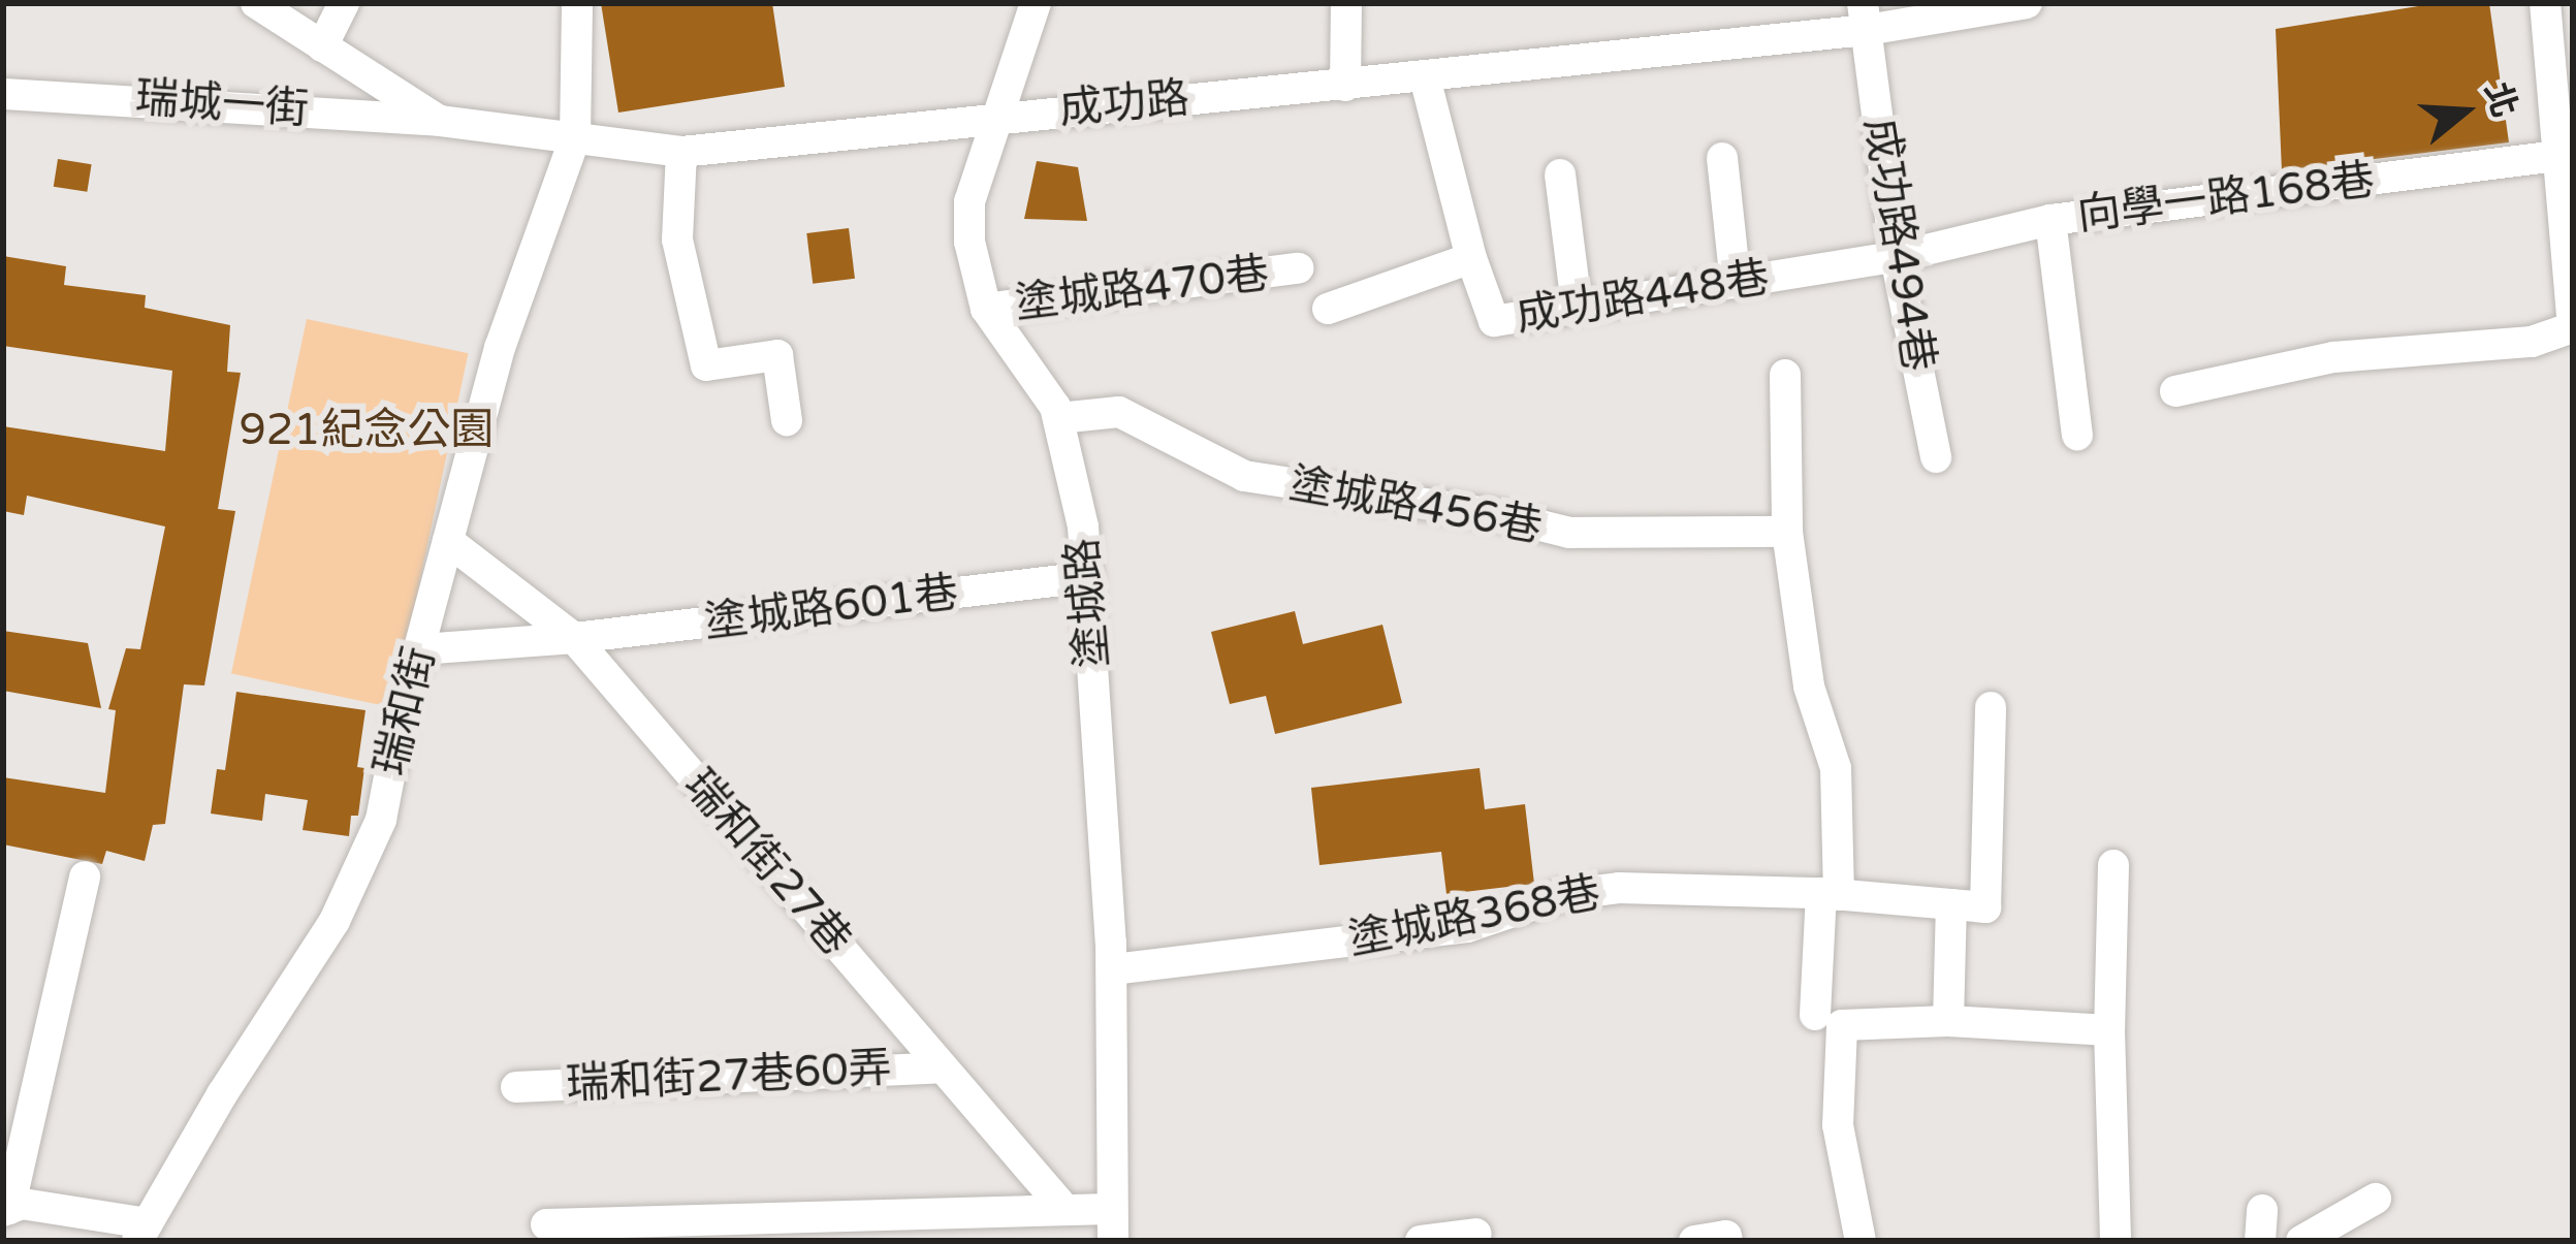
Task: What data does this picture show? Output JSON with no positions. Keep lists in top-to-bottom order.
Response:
{
  "streets": {
    "street": [
      "瑞城一街",
      "成功路",
      "向學一路168巷",
      "成功路494巷",
      "塗城路470巷",
      "成功路448巷",
      "塗城路456巷",
      "塗城路",
      "塗城路601巷",
      "瑞和街",
      "瑞和街27巷",
      "塗城路368巷",
      "瑞和街27巷60弄"
    ]
  },
  "crossings": [
    ["瑞城一街", "成功路"],
    ["成功路", "成功路494巷"],
    ["成功路", "成功路448巷"],
    ["成功路", "塗城路"],
    ["成功路", "瑞和街"],
    ["向學一路168巷", "成功路494巷"],
    ["向學一路168巷", "成功路448巷"],
    ["成功路494巷", "成功路448巷"],
    ["塗城路470巷", "塗城路"],
    ["塗城路456巷", "塗城路"],
    ["塗城路", "塗城路601巷"],
    ["塗城路", "塗城路368巷"],
    ["塗城路601巷", "瑞和街"],
    ["塗城路601巷", "瑞和街27巷"],
    ["瑞和街", "瑞和街27巷"],
    ["瑞和街27巷", "瑞和街27巷60弄"]
  ],
  "parks": ["921紀念公園"],
  "north": "right"
}
